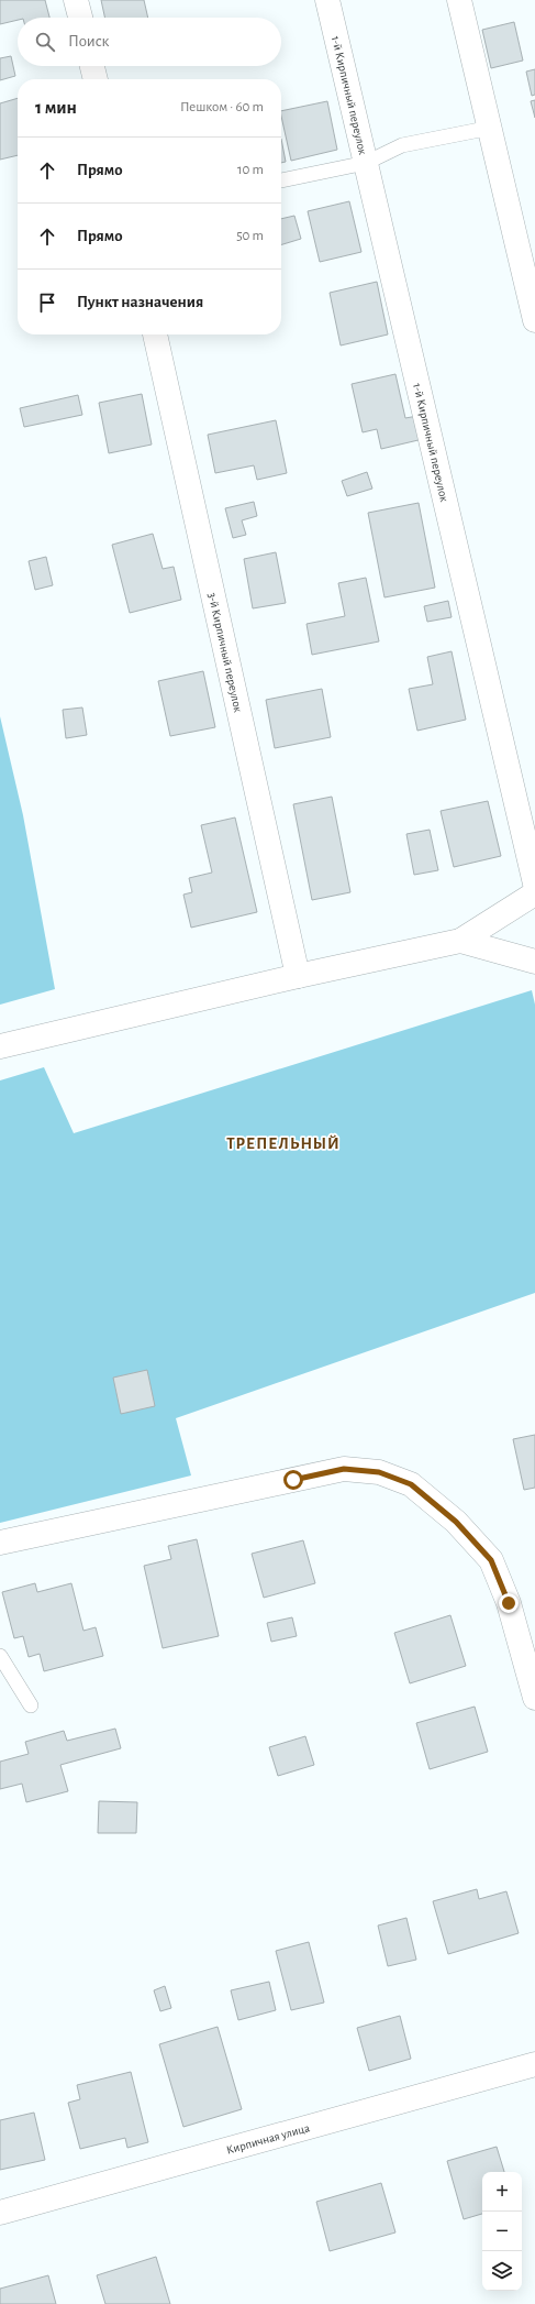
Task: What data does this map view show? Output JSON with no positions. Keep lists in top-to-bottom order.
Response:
{
  "streets": {
    "street": ["1-й Кирпичный переулок", "3-й Кирпичный переулок", "Кирпичная улица"]
  },
  "districts": ["ТРЕПЕЛЬНЫЙ"],
  "page": {
    "search": "Поиск",
    "heading": ["1 мин", "Пешком · 60 m"],
    "list": [
      ["Прямо", "10 m"],
      ["Прямо", "50 m"],
      "Пункт назначения"
    ],
    "map_buttons": ["+", "−"]
  }
}
